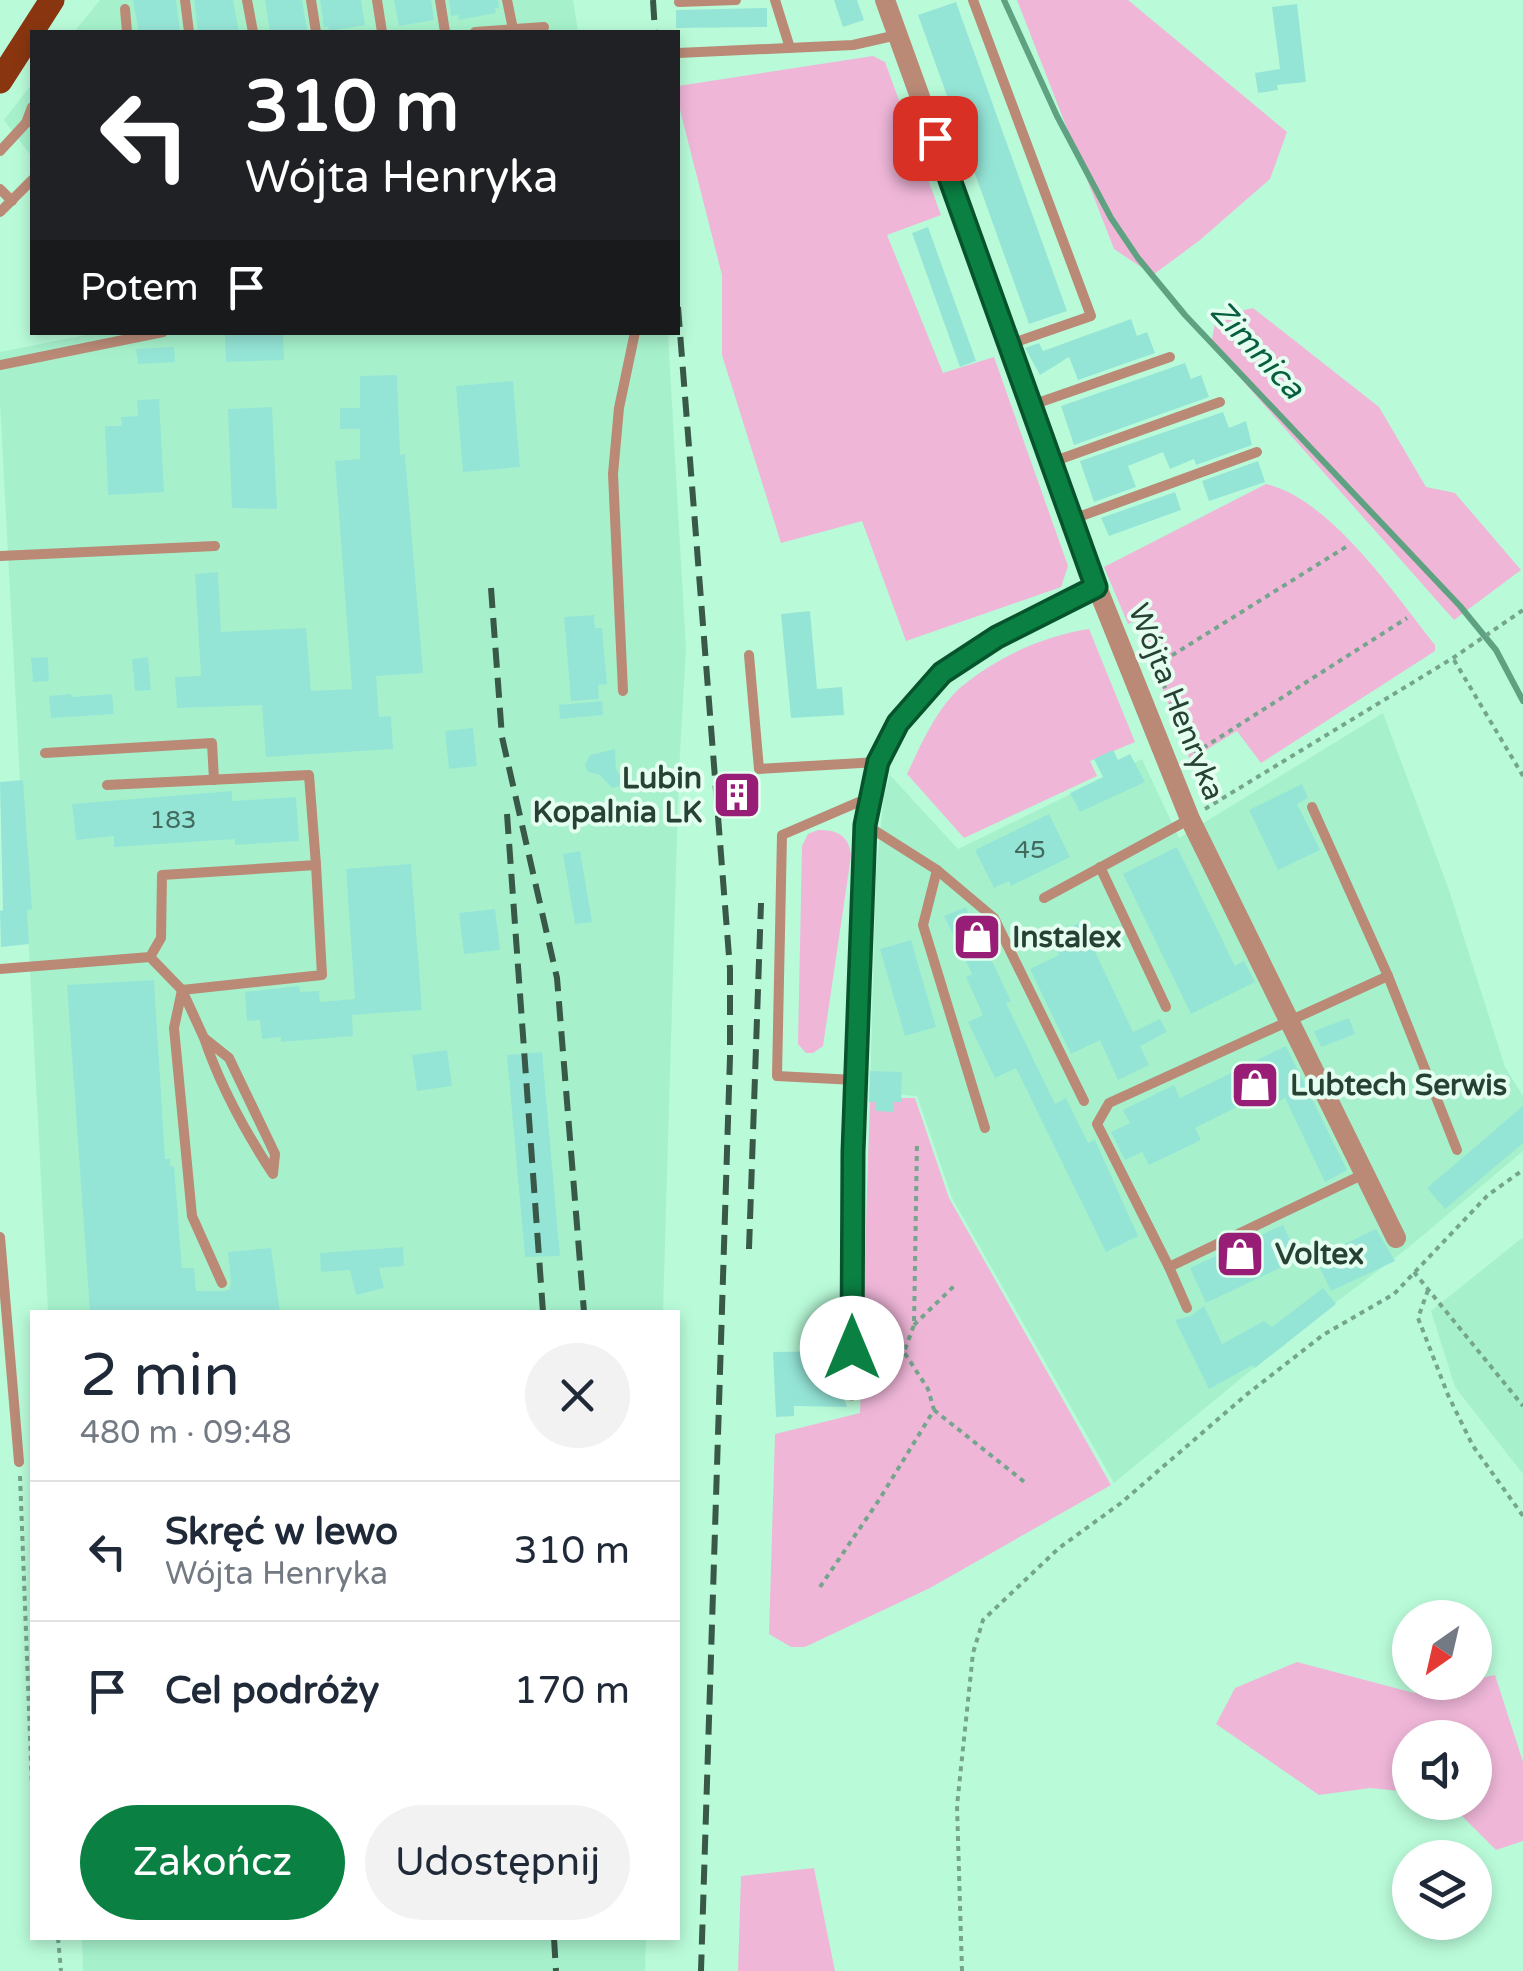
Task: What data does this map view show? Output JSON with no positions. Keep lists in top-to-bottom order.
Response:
{
  "streets": {
    "street": ["Wójta Henryka"]
  },
  "water": ["Zimnica"],
  "places": {
    "building": ["Lubin Kopalnia LK"],
    "shop": ["Instalex", "Lubtech Serwis", "Voltex"]
  },
  "house_numbers": ["183", "45"],
  "north": "bottom left",
  "page": {
    "turn": ["310 m", "Wójta Henryka"],
    "then": "Potem",
    "heading": ["2 min", "480 m · 09:48"],
    "list": [
      {
        "name": "Skręć w lewo",
        "note": "Wójta Henryka",
        "value": "310 m"
      },
      {
        "name": "Cel podróży",
        "value": "170 m"
      }
    ],
    "buttons": ["Zakończ", "Udostępnij"]
  }
}
